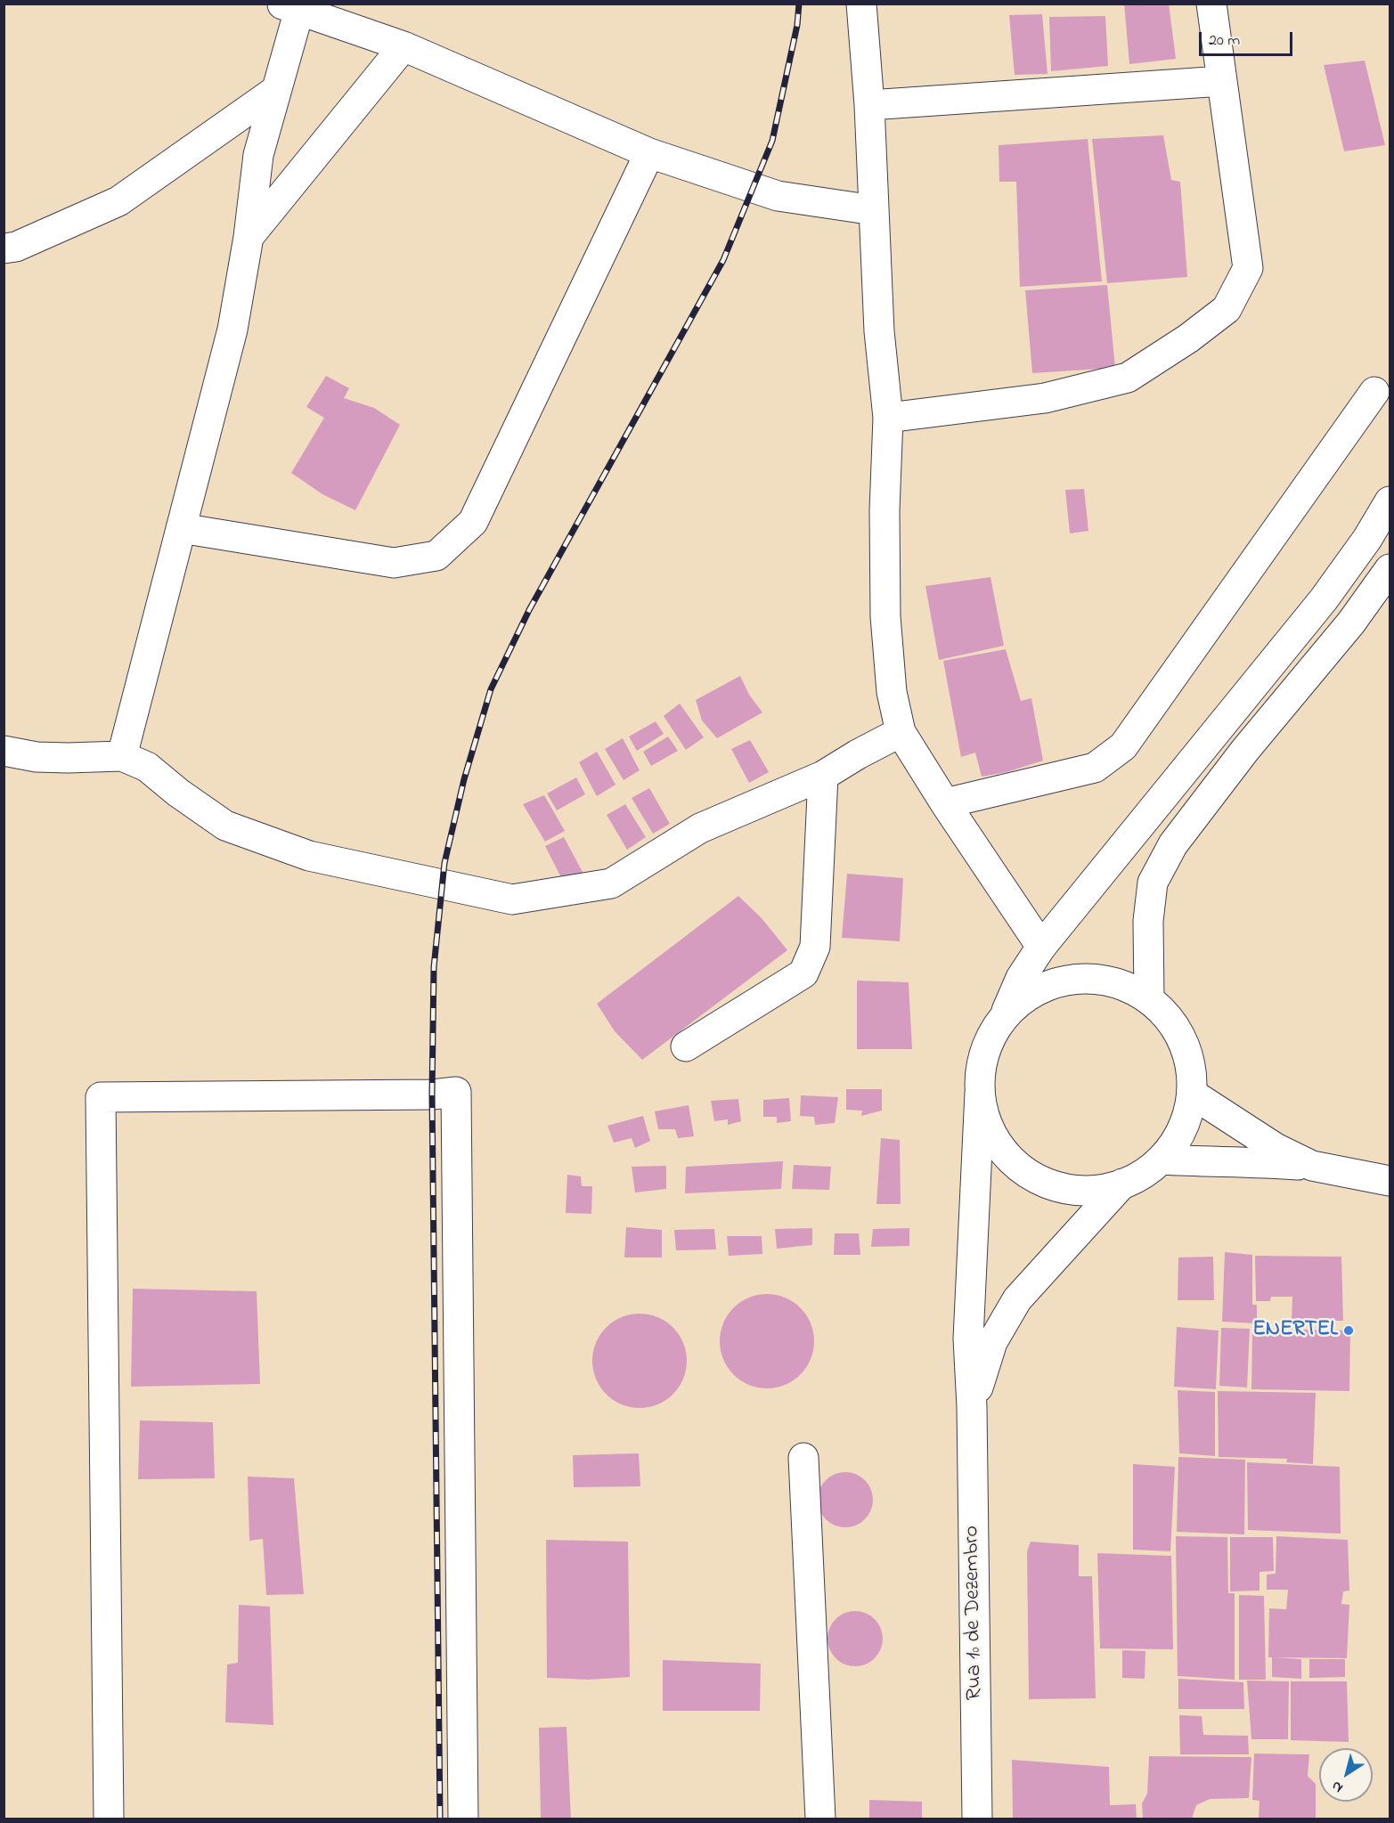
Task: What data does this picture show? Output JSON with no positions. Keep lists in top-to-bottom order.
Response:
{
  "streets": {
    "main road": ["Rua 1º de Dezembro"]
  },
  "places": ["ENERTEL"],
  "scale_bar": "20 m",
  "north": "bottom left"
}
